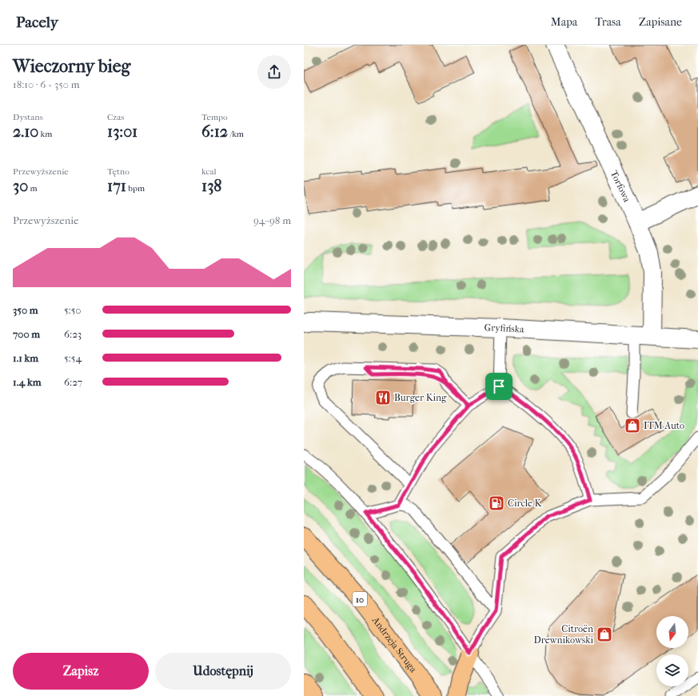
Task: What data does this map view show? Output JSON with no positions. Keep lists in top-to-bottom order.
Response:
{
  "streets": {
    "main road": ["10", "Andrzeja Struga"],
    "street": ["Torfowa", "Gryfińska"]
  },
  "crossings": [
    ["Torfowa", "Gryfińska"]
  ],
  "places": {
    "restaurant": ["Burger King"],
    "shop": ["ITM Auto", "Citroën Drewnikowski"],
    "fuel station": ["Circle K"]
  },
  "north": "bottom",
  "page": {
    "header": "Pacely",
    "nav": ["Mapa", "Trasa", "Zapisane"],
    "heading": ["Wieczorny bieg", "18:10 · 6 × 350 m"],
    "stats": [
      ["Dystans", "2.10 km"],
      ["Czas", "13:01"],
      ["Tempo", "6:12 /km"],
      ["Przewyższenie", "30 m"],
      ["Tętno", "171 bpm"],
      ["kcal", "138"]
    ],
    "chart": ["Przewyższenie", "94–98 m"],
    "list": [
      {
        "name": "350 m",
        "note": "5:50"
      },
      {
        "name": "700 m",
        "note": "6:23"
      },
      {
        "name": "1.1 km",
        "note": "5:54"
      },
      {
        "name": "1.4 km",
        "note": "6:27"
      }
    ],
    "buttons": ["Zapisz", "Udostępnij"]
  }
}
